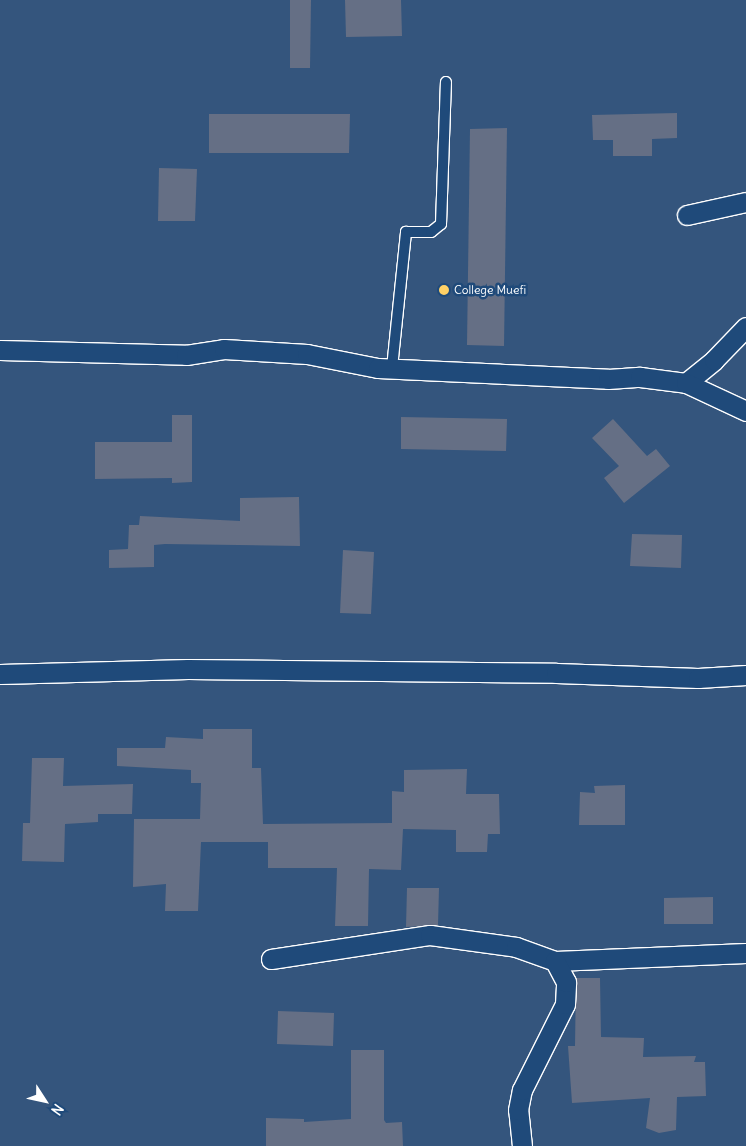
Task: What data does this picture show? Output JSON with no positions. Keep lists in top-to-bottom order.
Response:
{
  "places": ["College Muefi"],
  "north": "bottom right"
}
